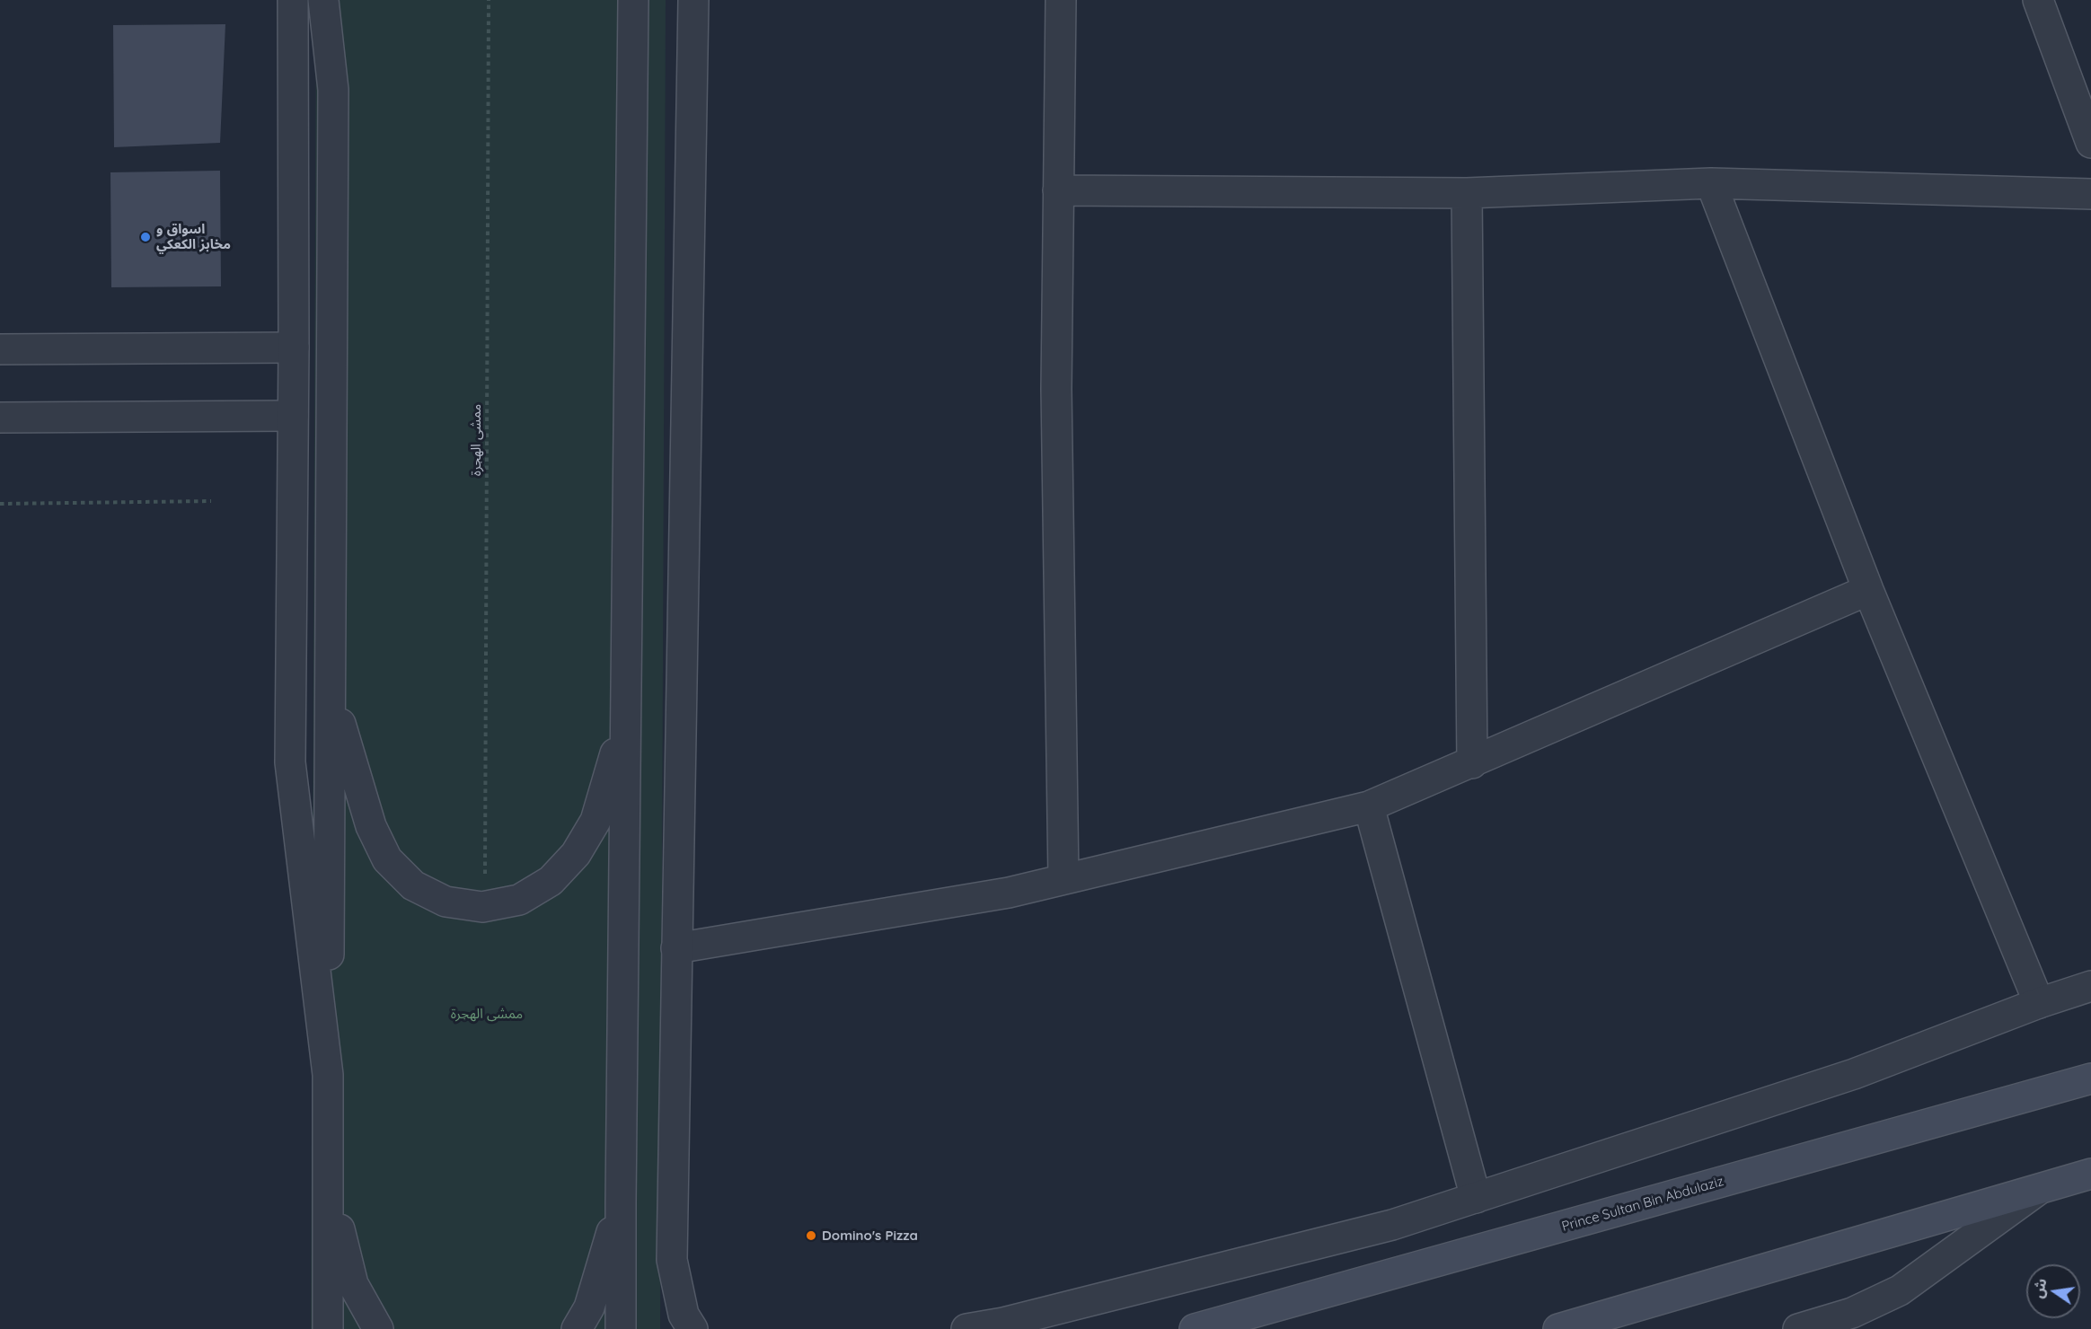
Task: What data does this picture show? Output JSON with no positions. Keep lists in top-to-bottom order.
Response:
{
  "streets": {
    "main road": ["Prince Sultan Bin Abdulaziz"],
    "path": ["ممشى الهجرة"]
  },
  "parks": ["ممشى الهجرة"],
  "places": ["اسواق و مخابز الكعكي", "Domino's Pizza"],
  "north": "left"
}
